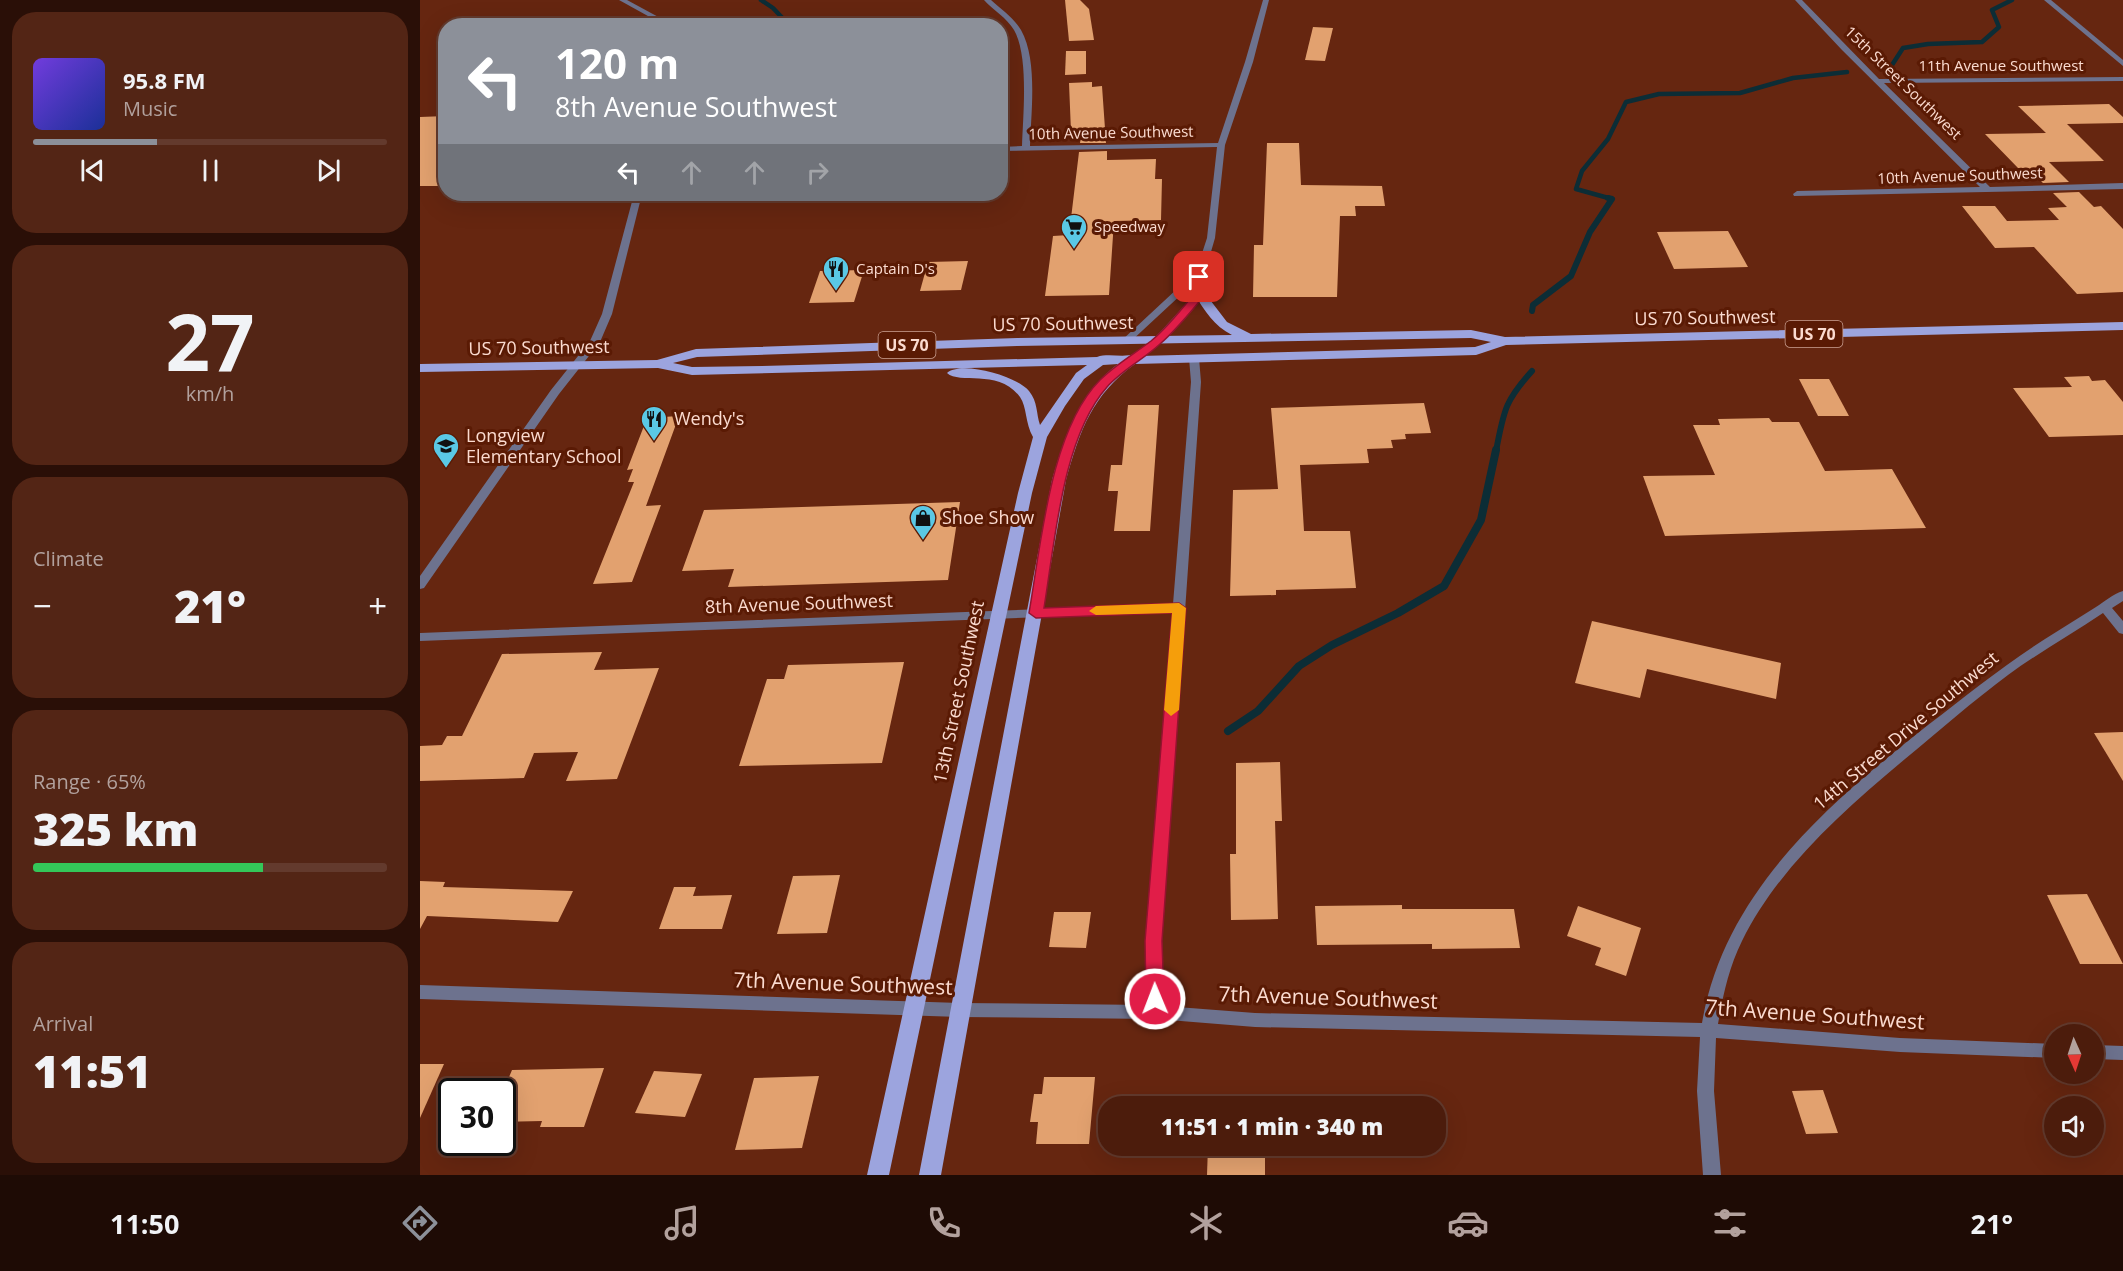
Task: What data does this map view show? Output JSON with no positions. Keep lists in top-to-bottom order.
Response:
{
  "streets": {
    "main road": ["US 70 Southwest", "US 70", "13th Street Southwest"],
    "street": [
      "11th Avenue Southwest",
      "15th Street Southwest",
      "10th Avenue Southwest",
      "8th Avenue Southwest",
      "14th Street Drive Southwest",
      "7th Avenue Southwest"
    ]
  },
  "crossings": [
    ["11th Avenue Southwest", "15th Street Southwest"],
    ["15th Street Southwest", "10th Avenue Southwest"],
    ["US 70 Southwest", "13th Street Southwest"],
    ["8th Avenue Southwest", "13th Street Southwest"],
    ["13th Street Southwest", "7th Avenue Southwest"],
    ["14th Street Drive Southwest", "7th Avenue Southwest"]
  ],
  "places": {
    "supermarket": ["Speedway"],
    "restaurant": ["Captain D's", "Wendy's"],
    "school or university": ["Longview Elementary School"],
    "shop": ["Shoe Show"]
  },
  "north": "bottom",
  "page": {
    "turn": ["120 m", "8th Avenue Southwest"],
    "song": ["95.8 FM", "Music"],
    "tile": [
      ["27", "km/h"],
      "Climate",
      ["Range · 65%", "325 km"],
      ["Arrival", "11:51"]
    ],
    "heat": ["−", "21°", "+"],
    "limit": "30",
    "trip": "11:51 · 1 min · 340 m",
    "tabs": ["11:50", "21°"]
  }
}
